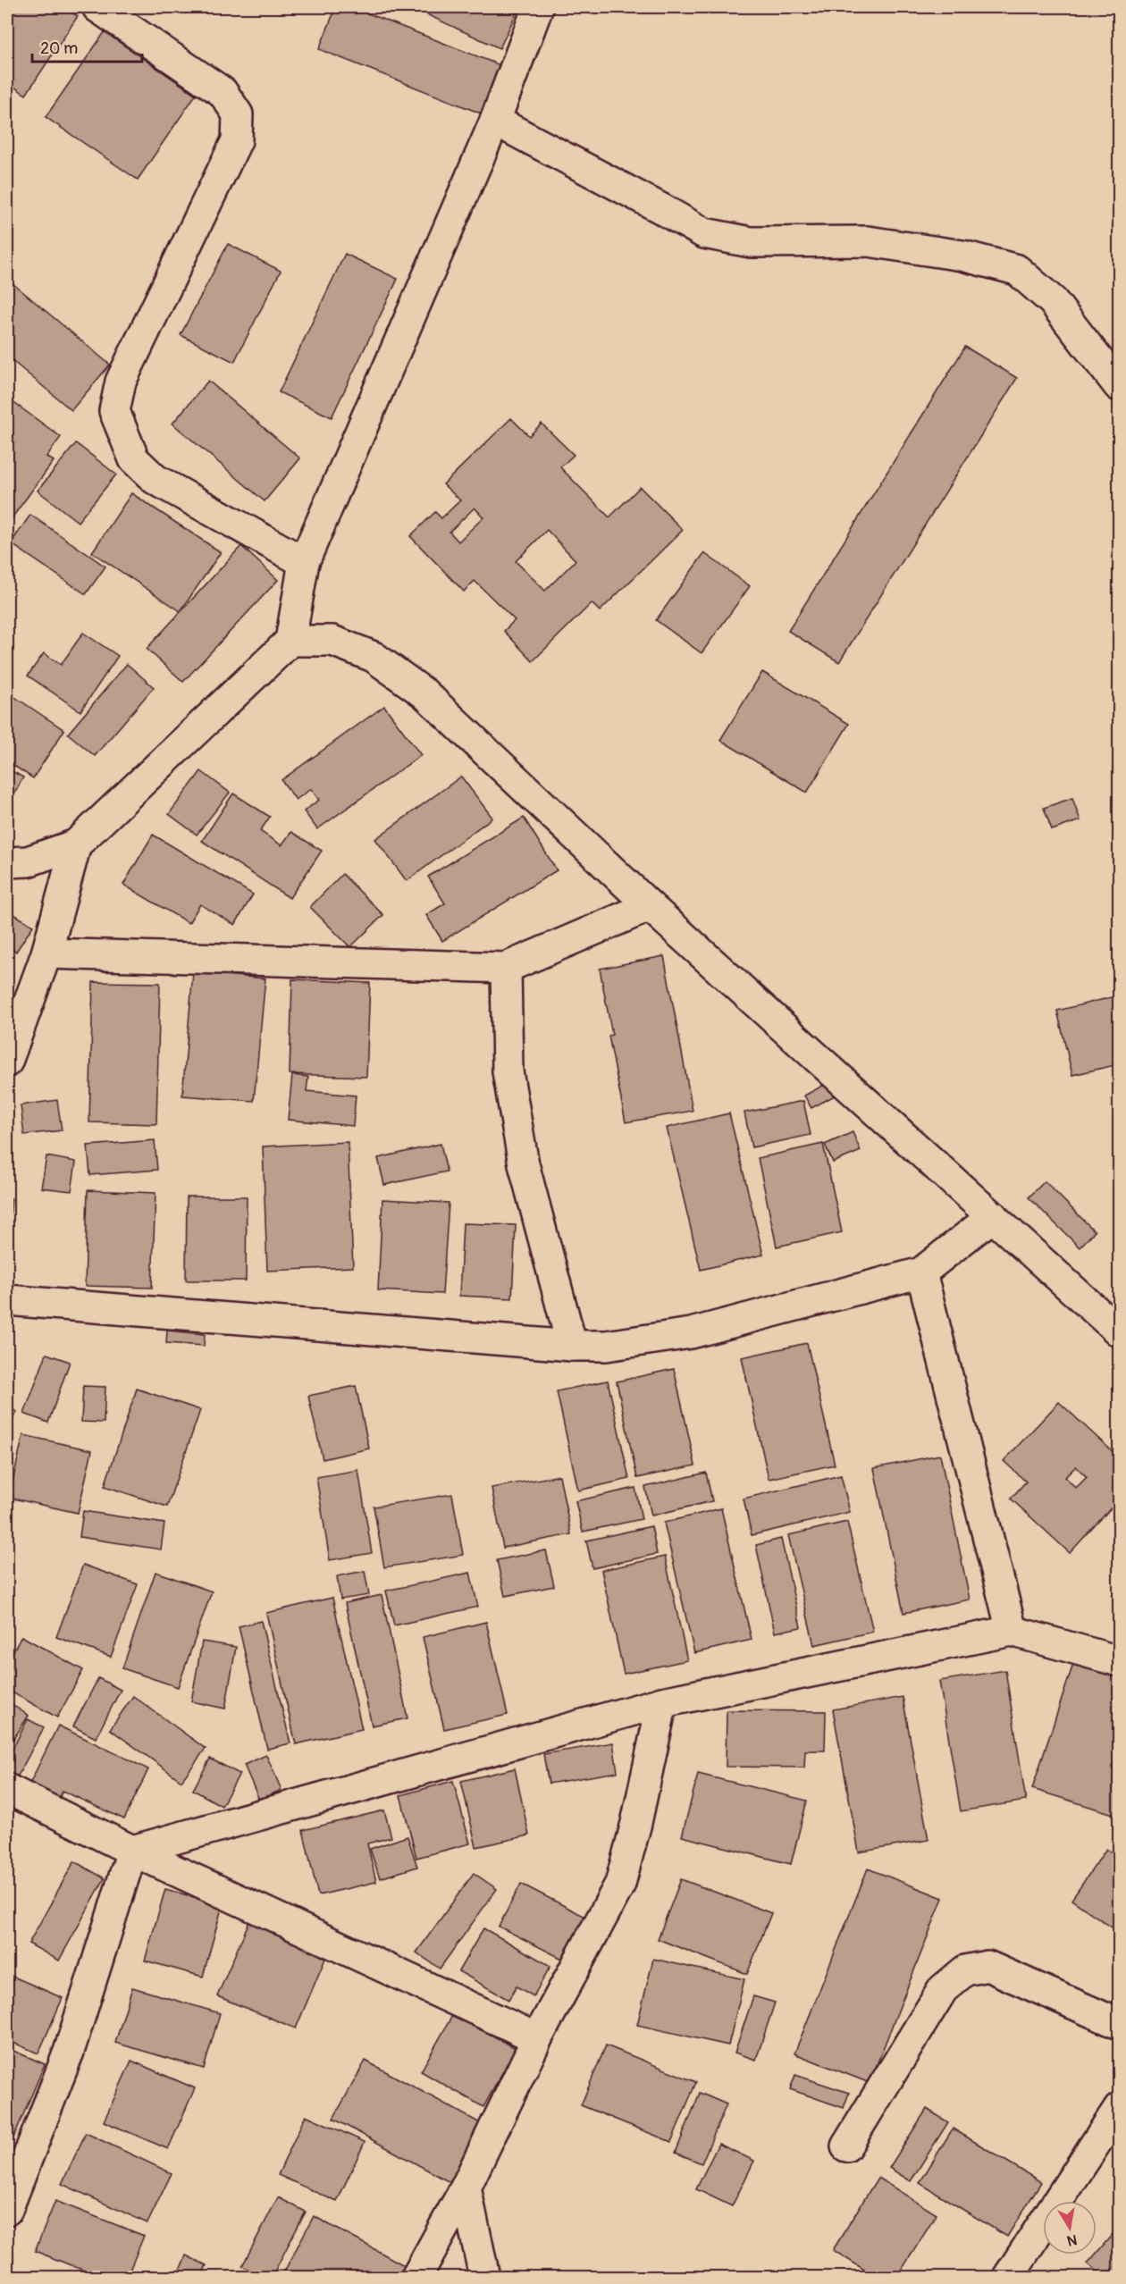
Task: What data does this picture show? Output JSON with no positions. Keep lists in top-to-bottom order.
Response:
{
  "scale_bar": "20 m",
  "north": "bottom"
}
